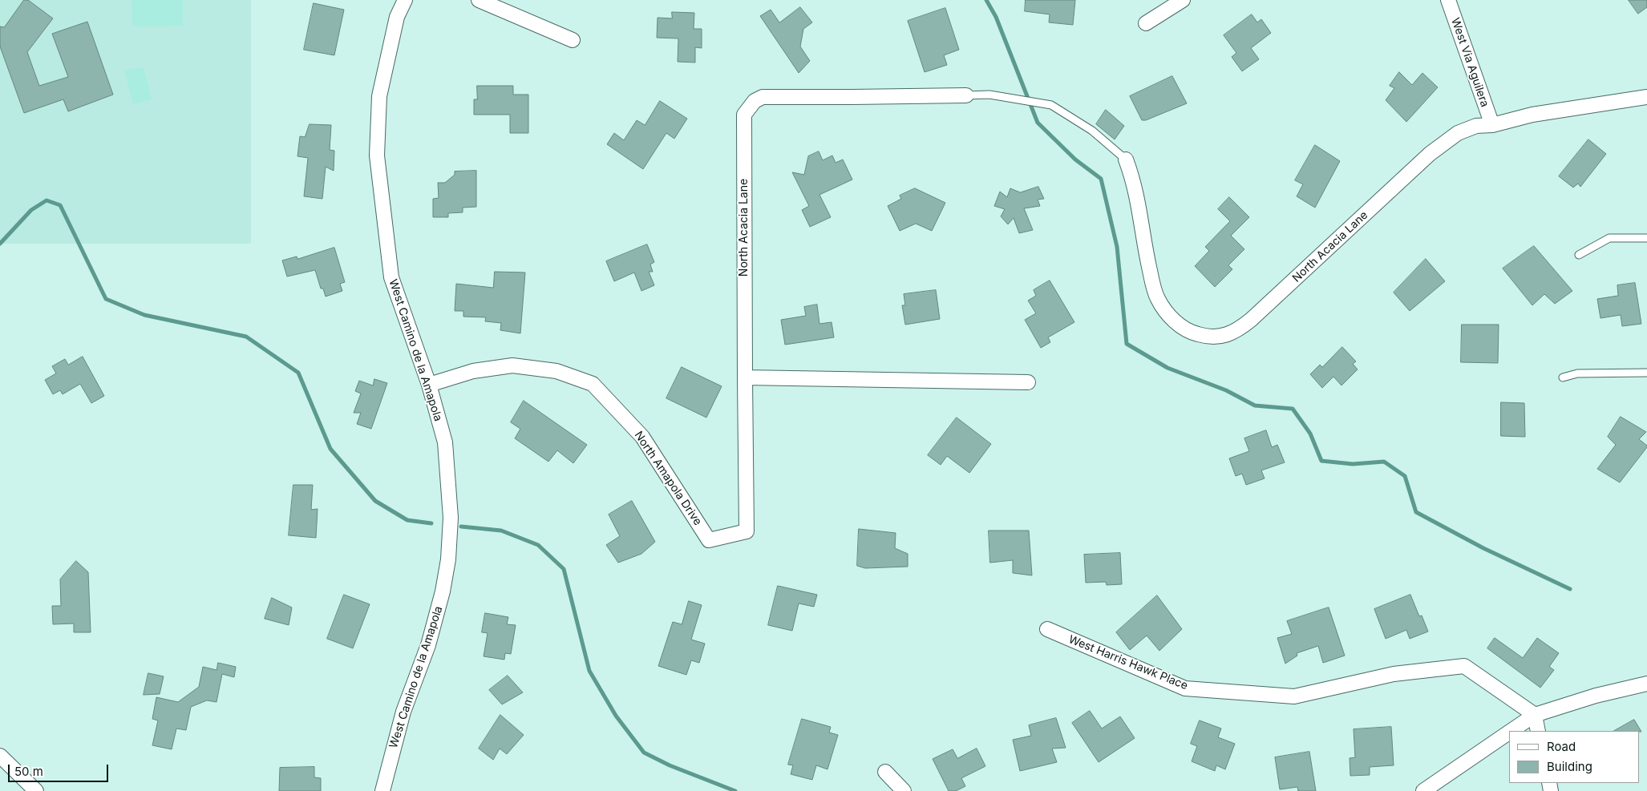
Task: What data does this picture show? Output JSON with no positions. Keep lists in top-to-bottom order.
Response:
{
  "streets": {
    "street": [
      "West Via Aguilera",
      "North Acacia Lane",
      "West Camino de la Amapola",
      "North Amapola Drive",
      "West Harris Hawk Place"
    ]
  },
  "crossings": [
    ["West Via Aguilera", "North Acacia Lane"],
    ["North Acacia Lane", "North Amapola Drive"],
    ["West Camino de la Amapola", "North Amapola Drive"]
  ],
  "legend": ["Road", "Building"],
  "scale_bar": "50 m"
}
